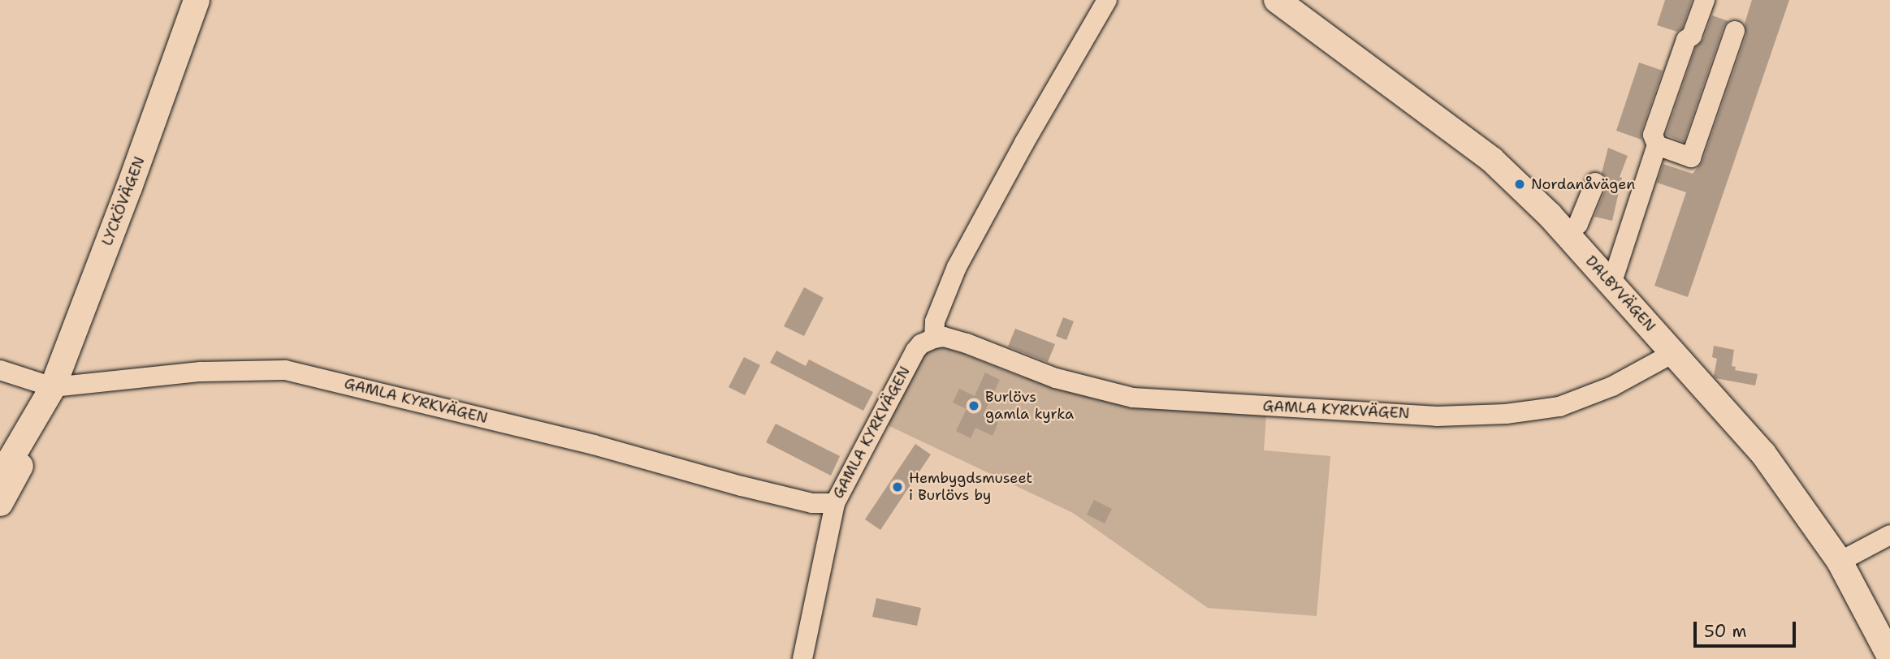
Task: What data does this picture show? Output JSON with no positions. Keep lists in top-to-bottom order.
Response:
{
  "streets": {
    "main road": ["LYCKÖVÄGEN", "DALBYVÄGEN"],
    "street": ["GAMLA KYRKVÄGEN"]
  },
  "crossings": [
    ["LYCKÖVÄGEN", "GAMLA KYRKVÄGEN"],
    ["DALBYVÄGEN", "GAMLA KYRKVÄGEN"]
  ],
  "places": ["Nordanåvägen", "Burlövs gamla kyrka", "Hembygdsmuseet i Burlövs by"],
  "scale_bar": "50 m"
}
